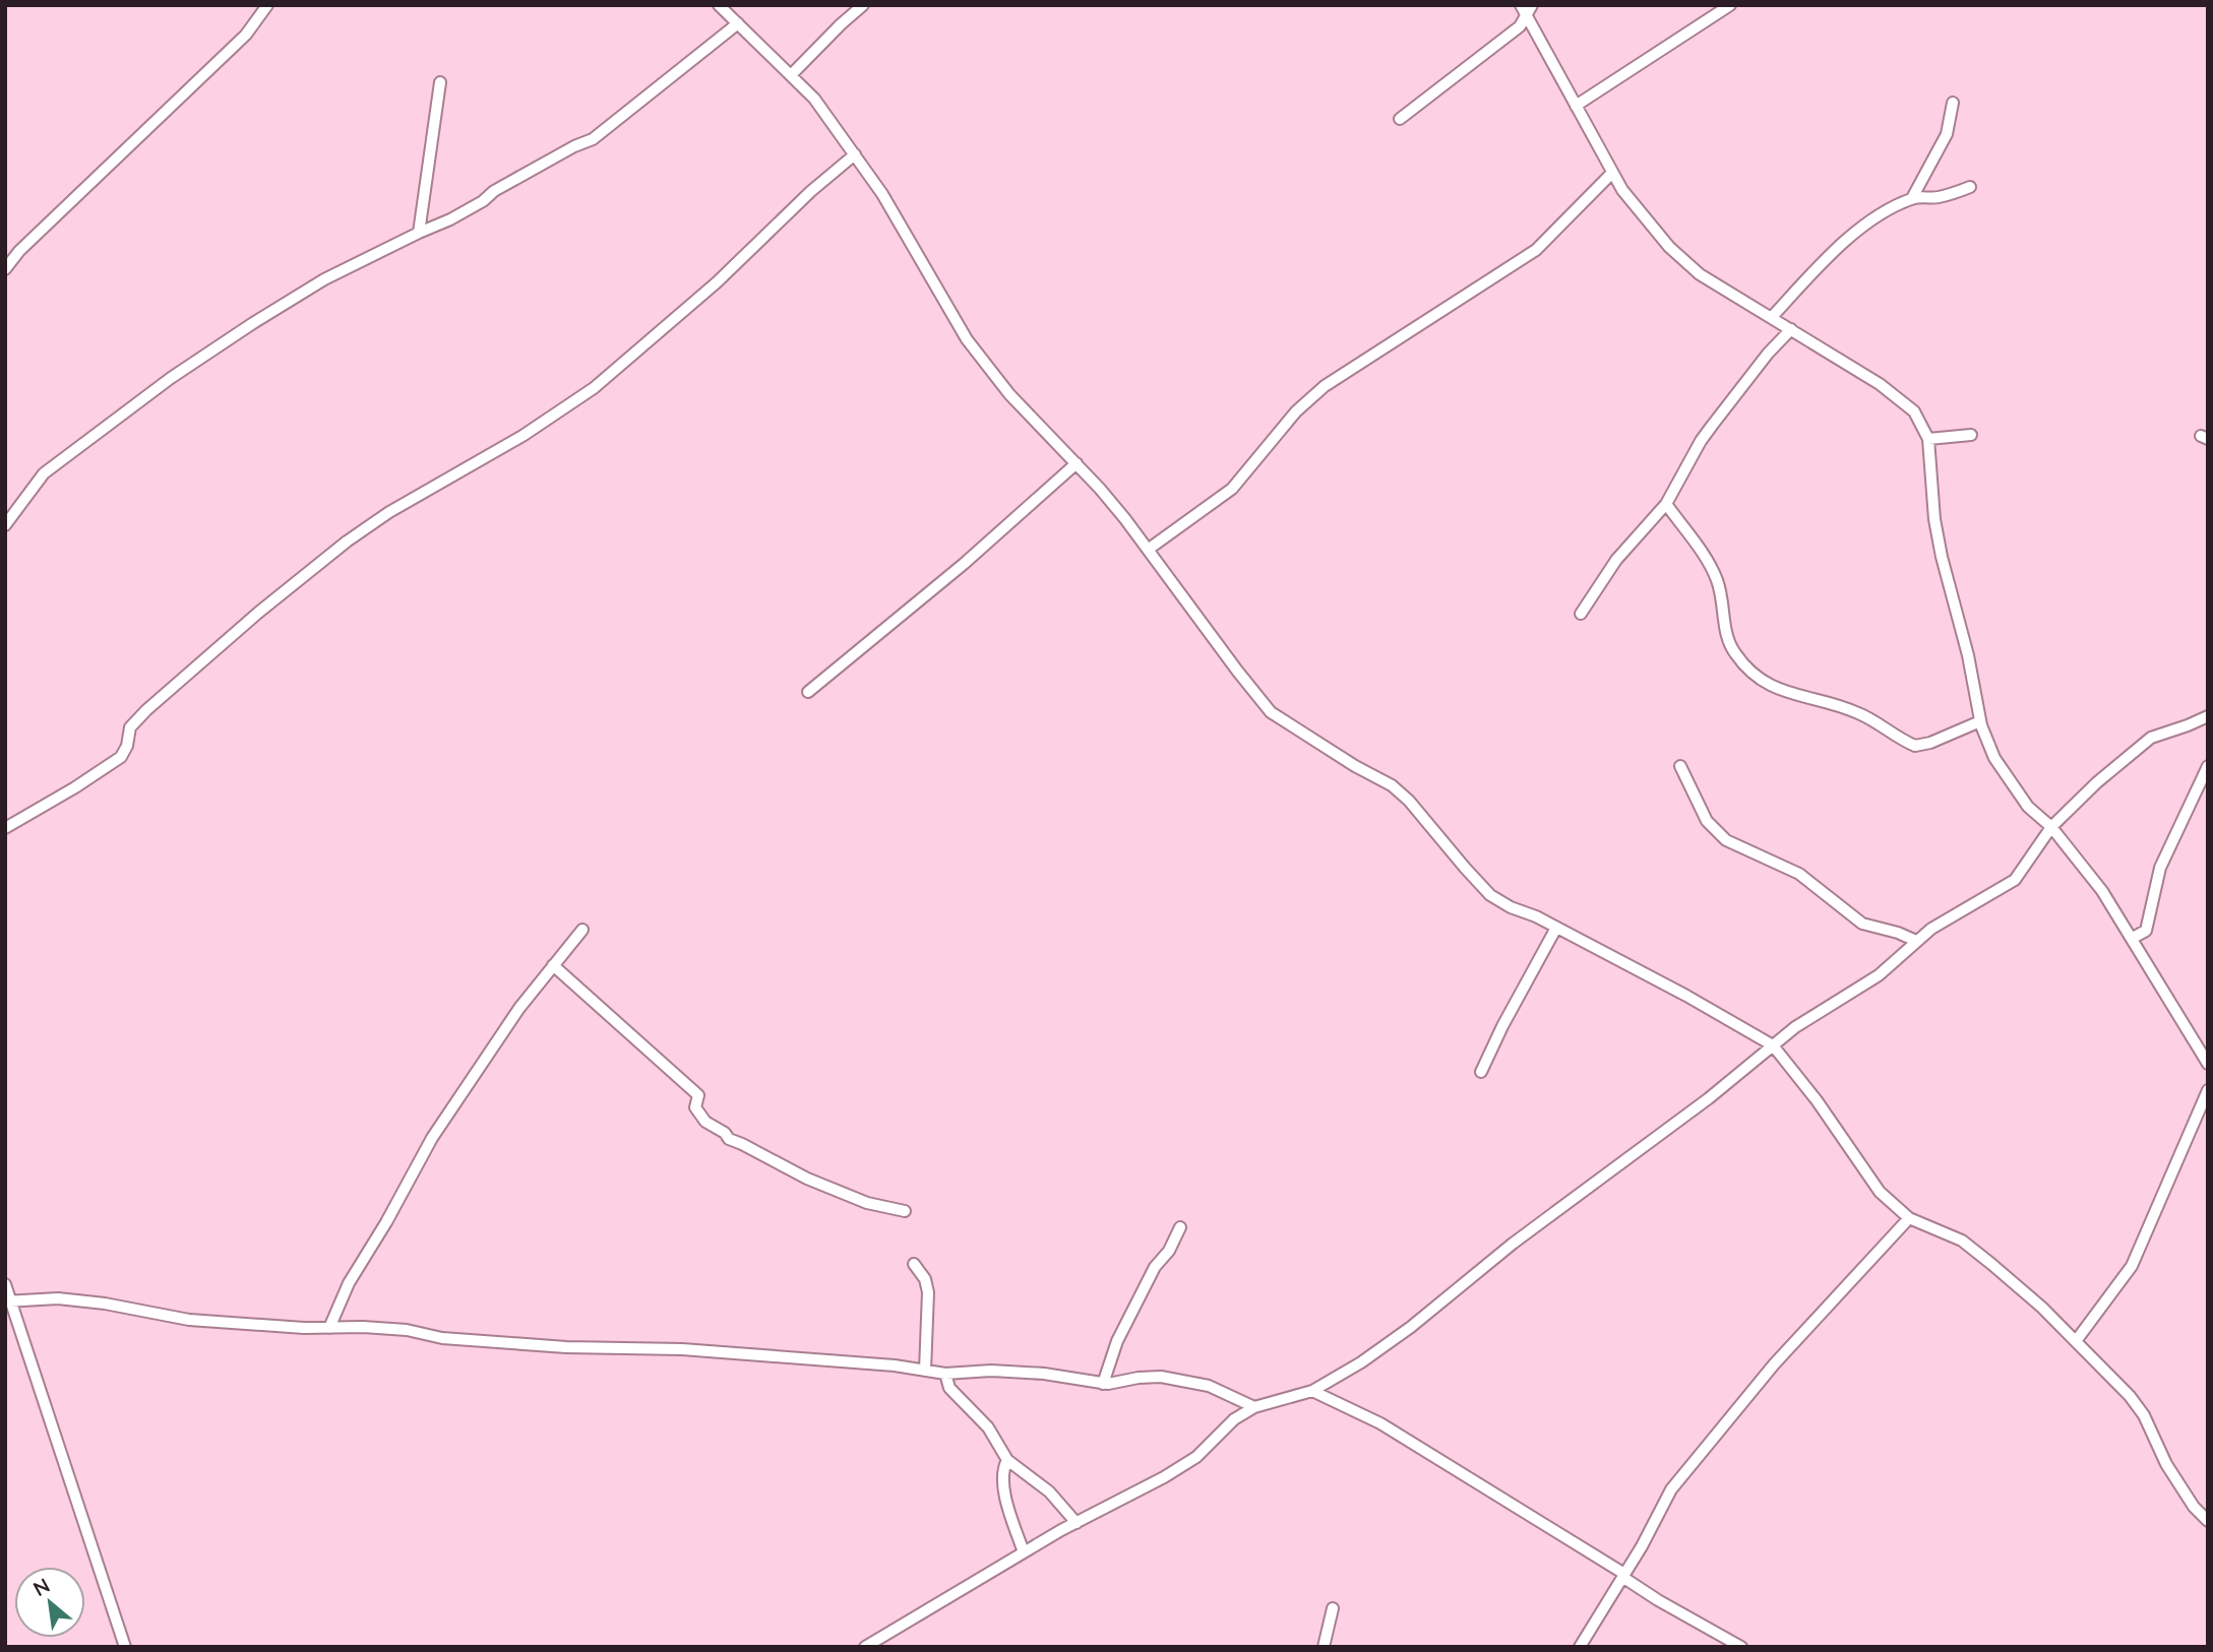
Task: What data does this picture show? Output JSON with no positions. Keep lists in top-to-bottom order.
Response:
{
  "north": "top left"
}
